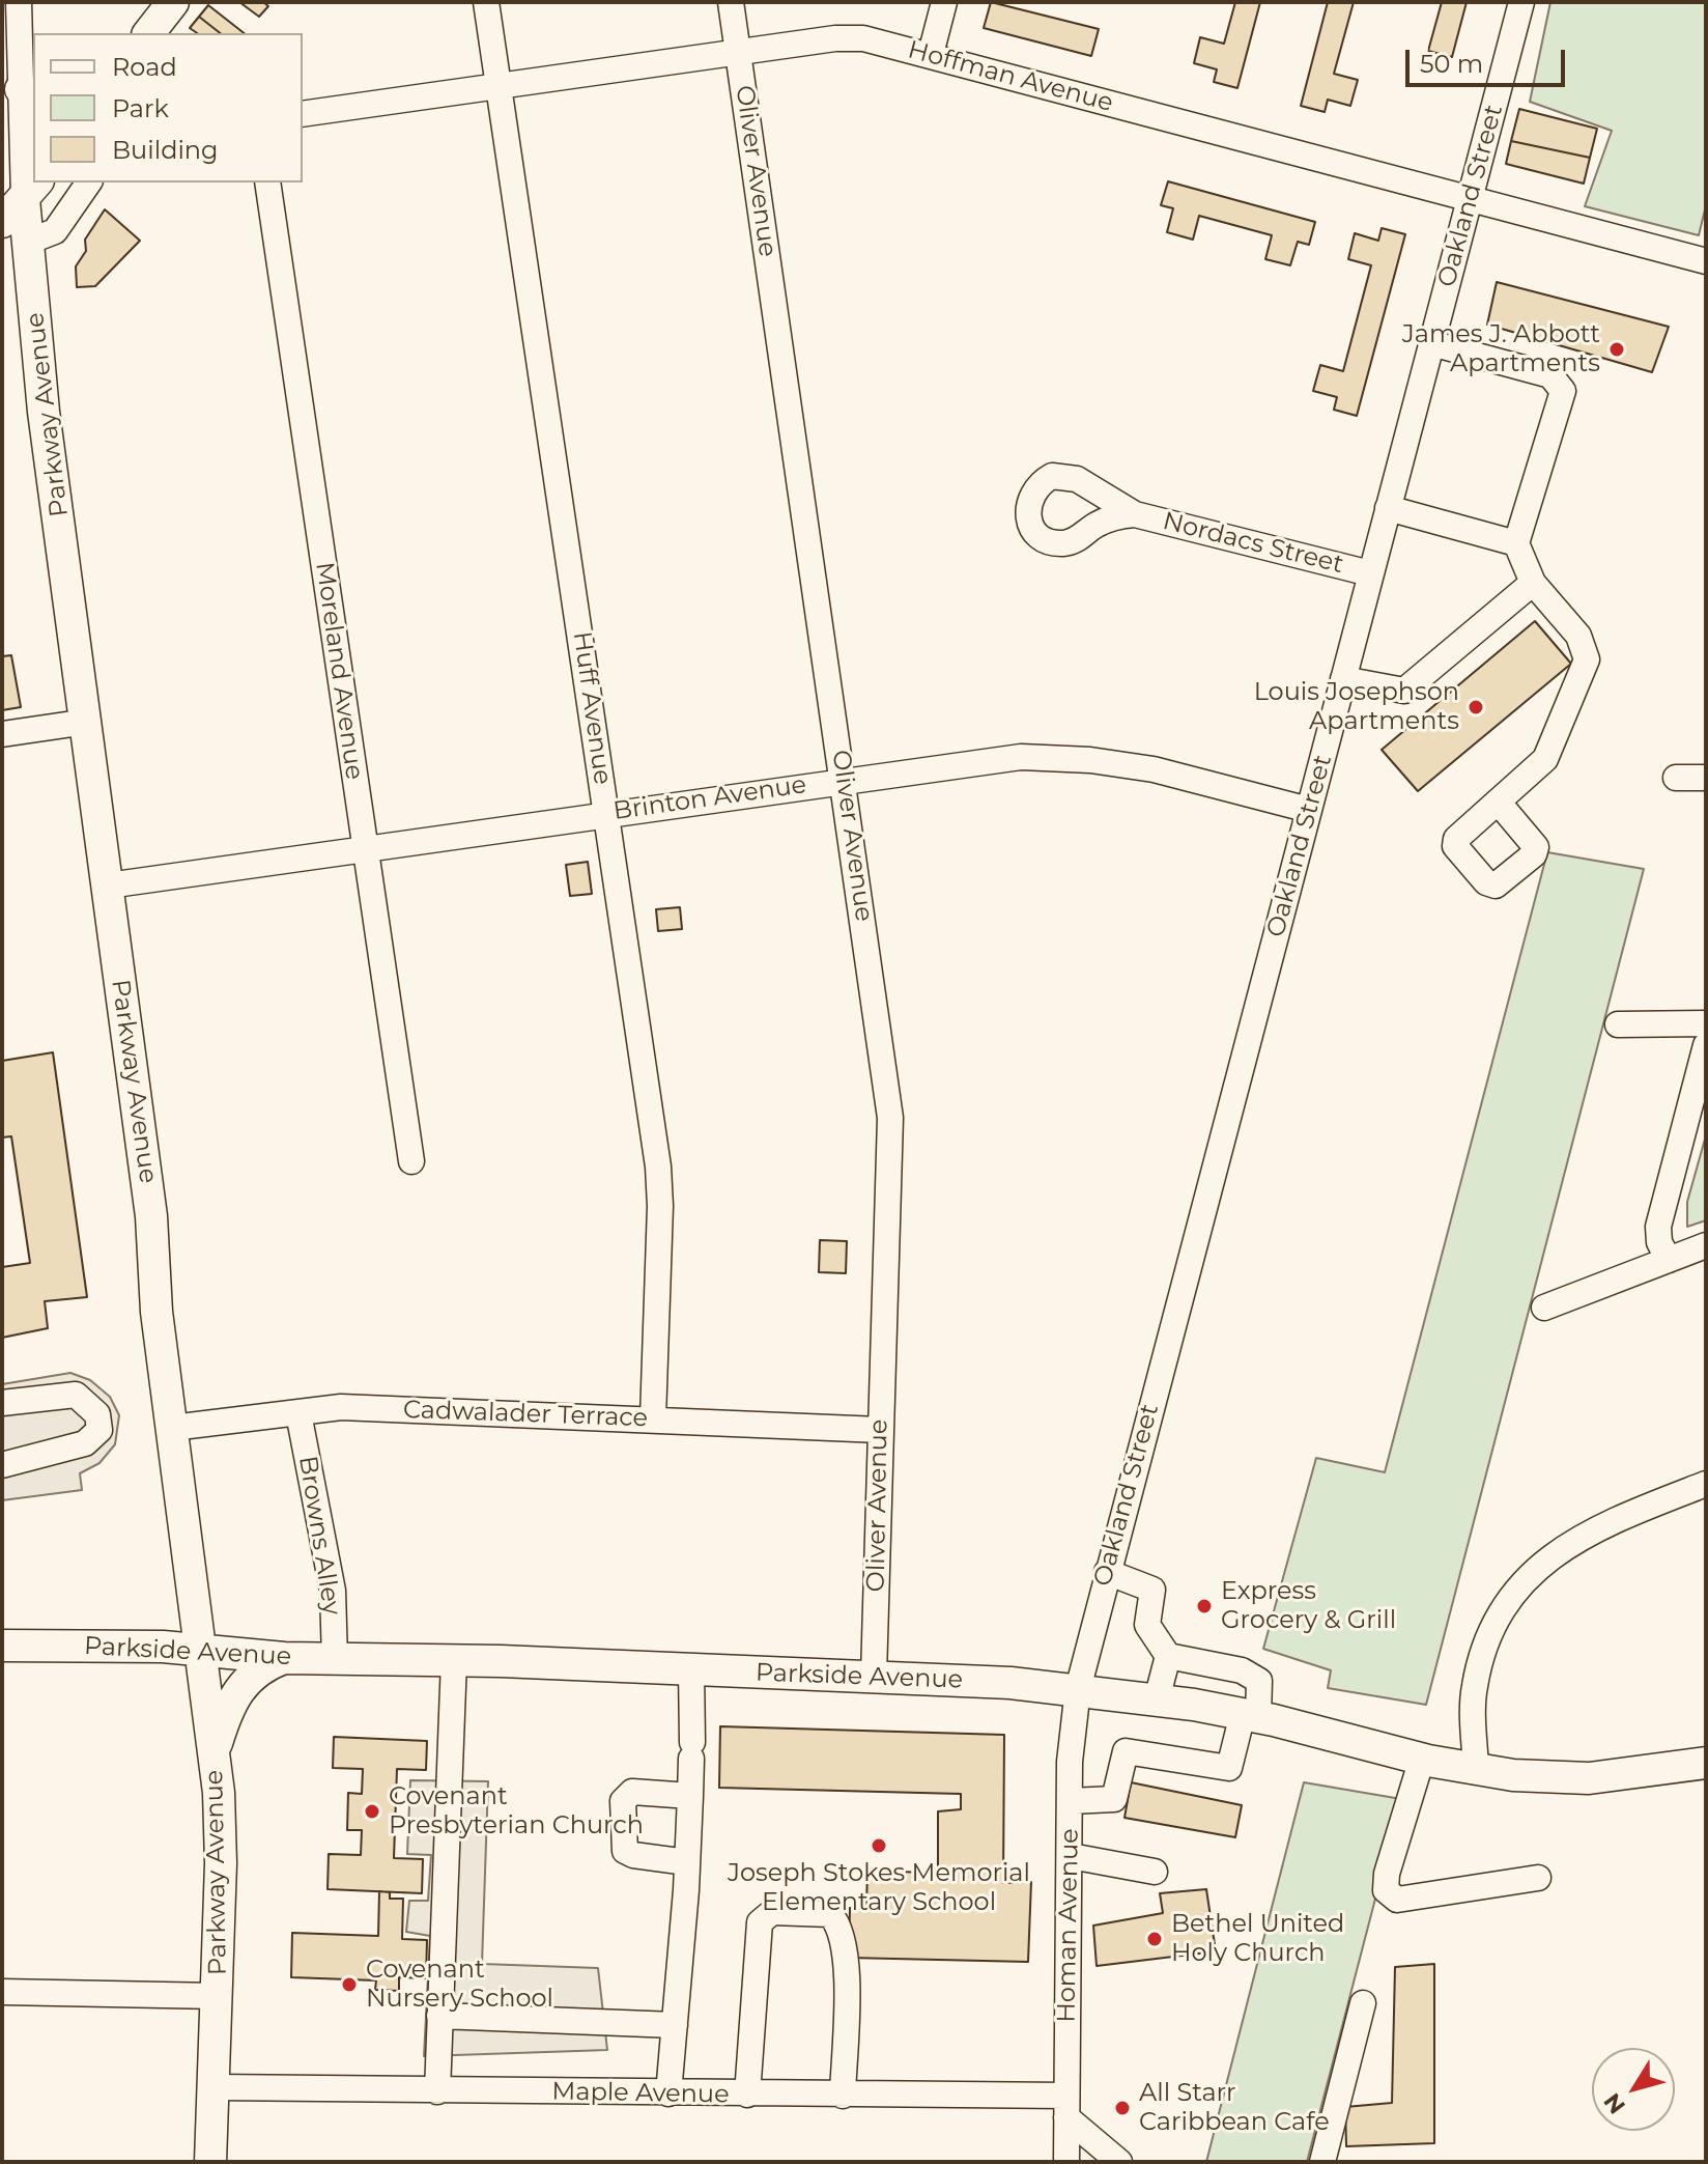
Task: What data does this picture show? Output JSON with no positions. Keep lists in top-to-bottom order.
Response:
{
  "streets": {
    "main road": ["Parkway Avenue", "Parkside Avenue"],
    "street": [
      "Hoffman Avenue",
      "Oliver Avenue",
      "Oakland Street",
      "Nordacs Street",
      "Moreland Avenue",
      "Huff Avenue",
      "Brinton Avenue",
      "Cadwalader Terrace",
      "Browns Alley",
      "Homan Avenue",
      "Maple Avenue"
    ]
  },
  "crossings": [
    ["Hoffman Avenue", "Oliver Avenue"],
    ["Hoffman Avenue", "Oakland Street"],
    ["Hoffman Avenue", "Huff Avenue"],
    ["Oliver Avenue", "Brinton Avenue"],
    ["Oliver Avenue", "Cadwalader Terrace"],
    ["Oliver Avenue", "Parkside Avenue"],
    ["Oakland Street", "Nordacs Street"],
    ["Oakland Street", "Brinton Avenue"],
    ["Oakland Street", "Parkside Avenue"],
    ["Oakland Street", "Homan Avenue"],
    ["Parkway Avenue", "Brinton Avenue"],
    ["Parkway Avenue", "Cadwalader Terrace"],
    ["Parkway Avenue", "Parkside Avenue"],
    ["Parkway Avenue", "Maple Avenue"],
    ["Moreland Avenue", "Brinton Avenue"],
    ["Huff Avenue", "Brinton Avenue"],
    ["Huff Avenue", "Cadwalader Terrace"],
    ["Cadwalader Terrace", "Browns Alley"],
    ["Browns Alley", "Parkside Avenue"],
    ["Parkside Avenue", "Homan Avenue"],
    ["Homan Avenue", "Maple Avenue"]
  ],
  "places": [
    "James J. Abbott Apartments",
    "Louis Josephson Apartments",
    "Express Grocery & Grill",
    "Covenant Presbyterian Church",
    "Joseph Stokes Memorial Elementary School",
    "Bethel United Holy Church",
    "Covenant Nursery School",
    "All Starr Caribbean Cafe"
  ],
  "legend": ["Road", "Park", "Building"],
  "scale_bar": "50 m",
  "north": "bottom left"
}
